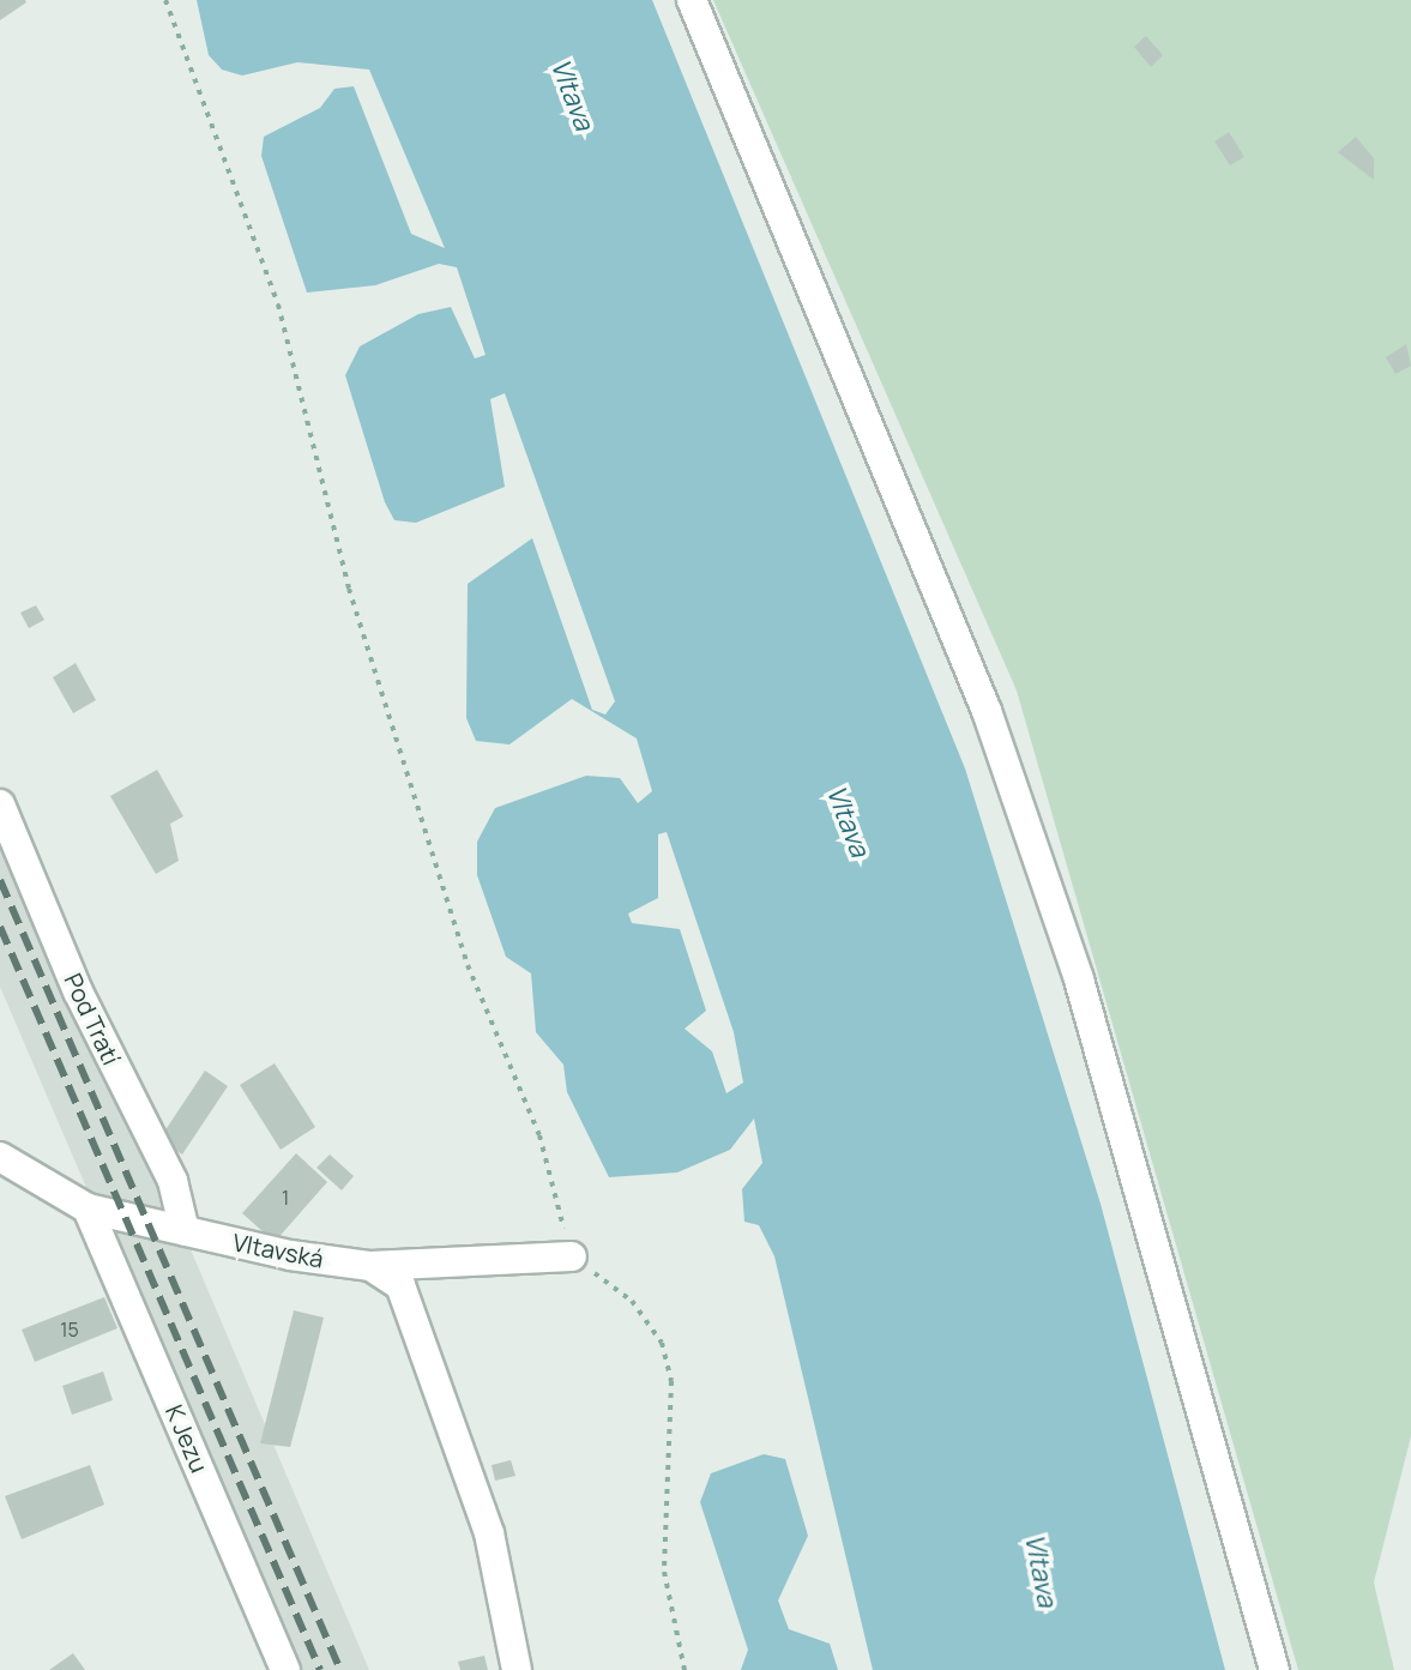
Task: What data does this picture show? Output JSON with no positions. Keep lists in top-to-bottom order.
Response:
{
  "streets": {
    "street": ["Pod Tratí", "Vltavská", "K Jezu"]
  },
  "crossings": [
    ["Pod Tratí", "Vltavská"],
    ["Vltavská", "K Jezu"]
  ],
  "water": ["Vltava"],
  "house_numbers": ["1", "15"]
}
